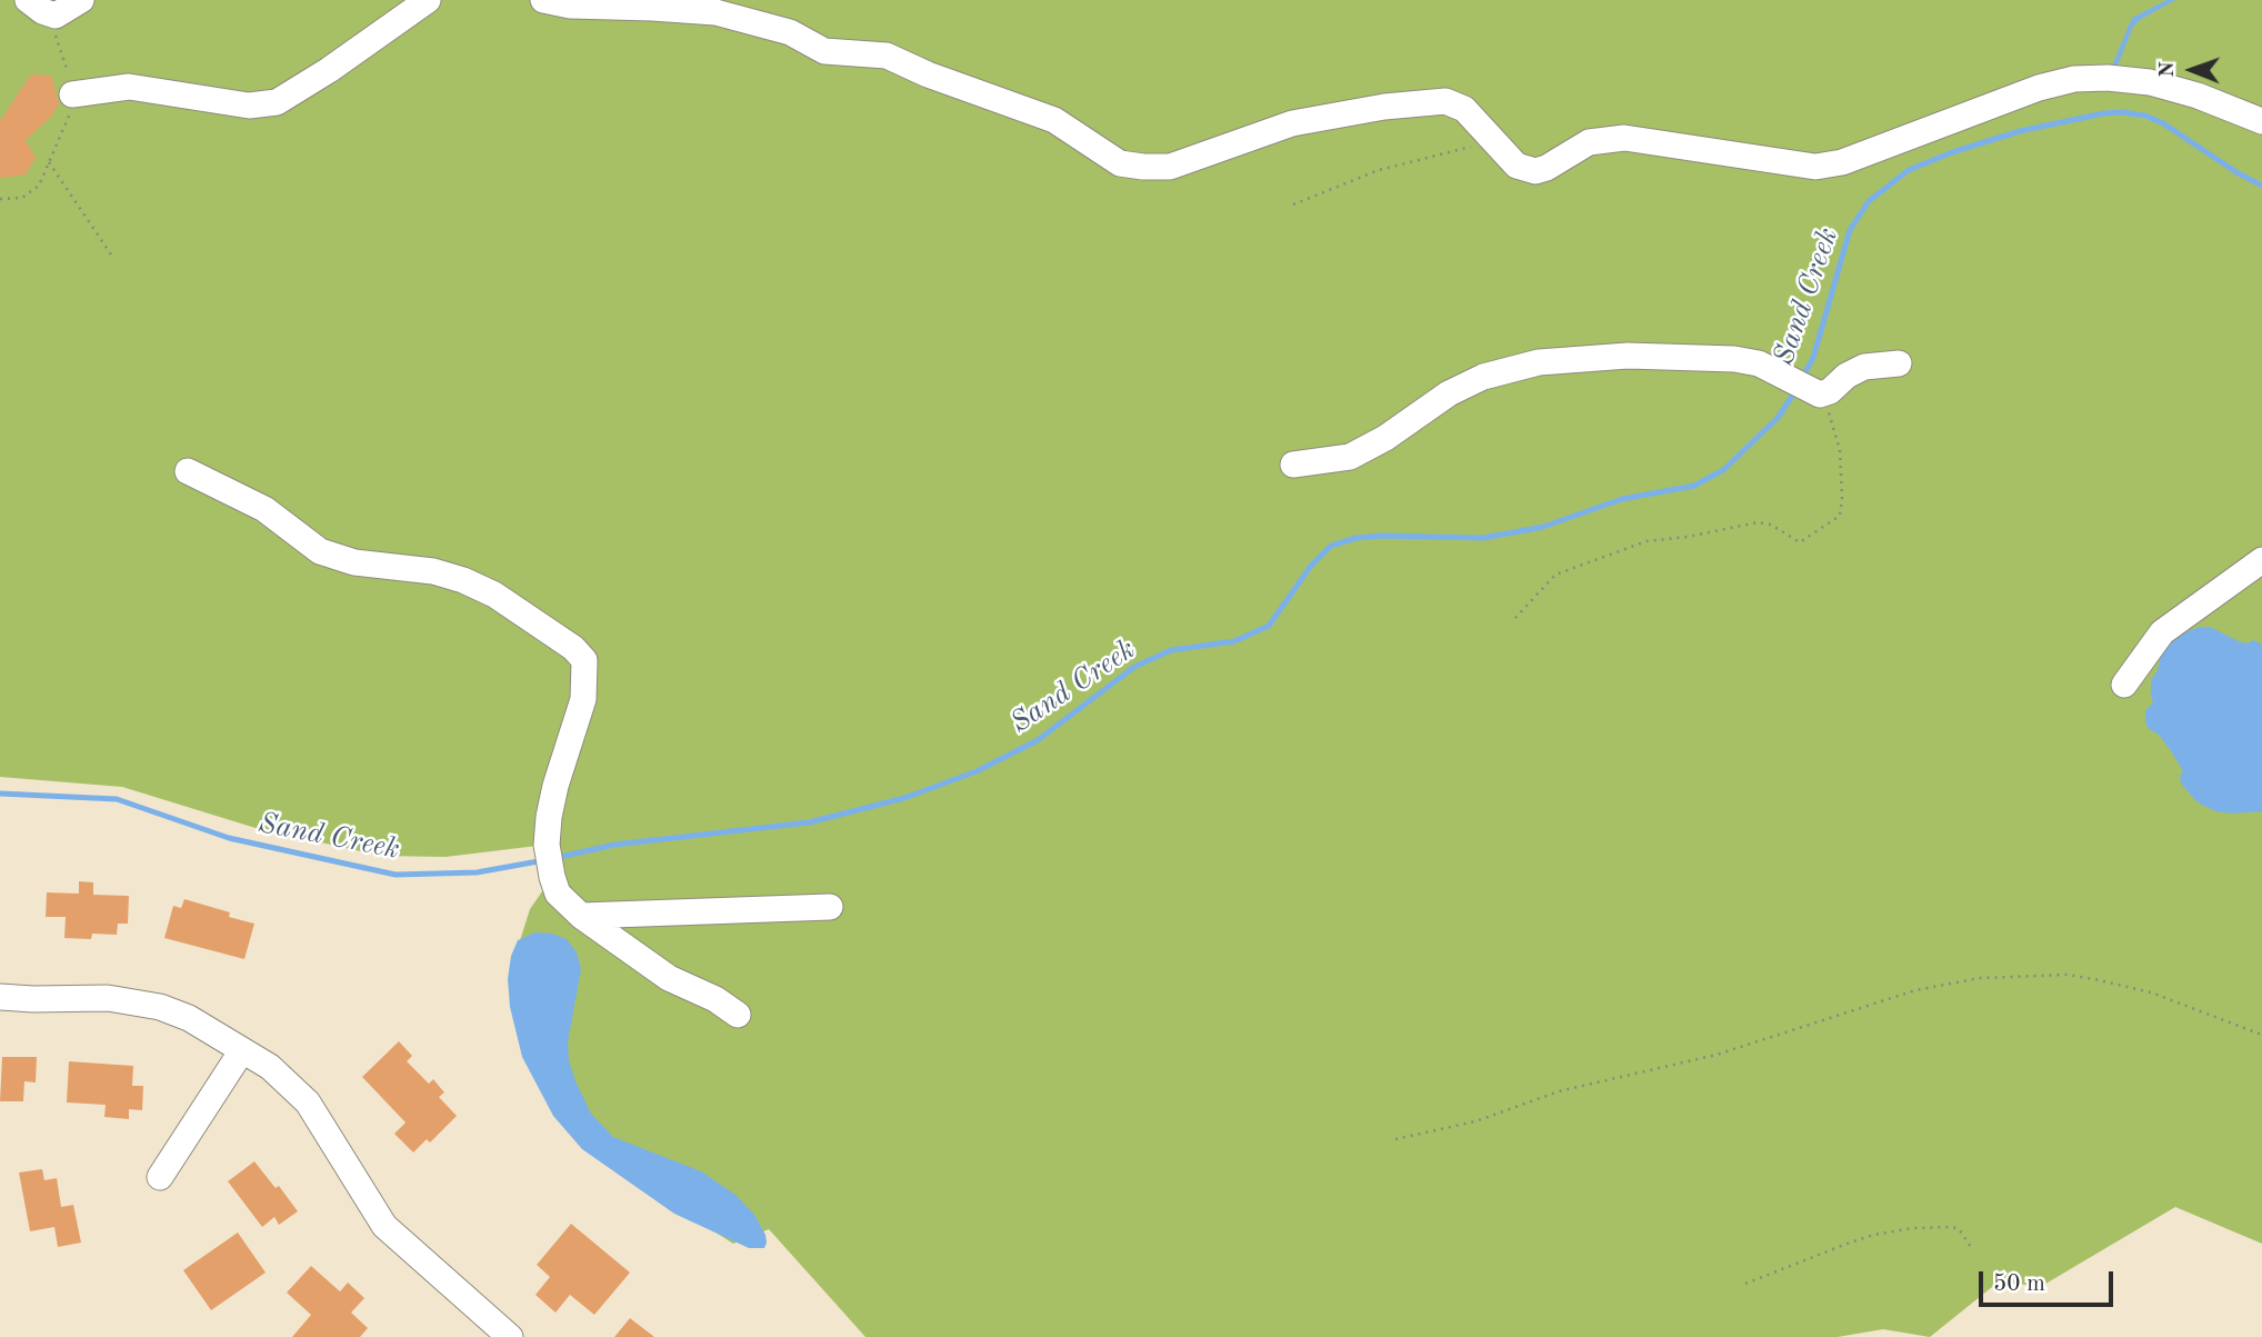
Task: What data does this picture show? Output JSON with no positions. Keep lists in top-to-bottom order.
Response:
{
  "water": ["Sand Creek"],
  "scale_bar": "50 m",
  "north": "left"
}
